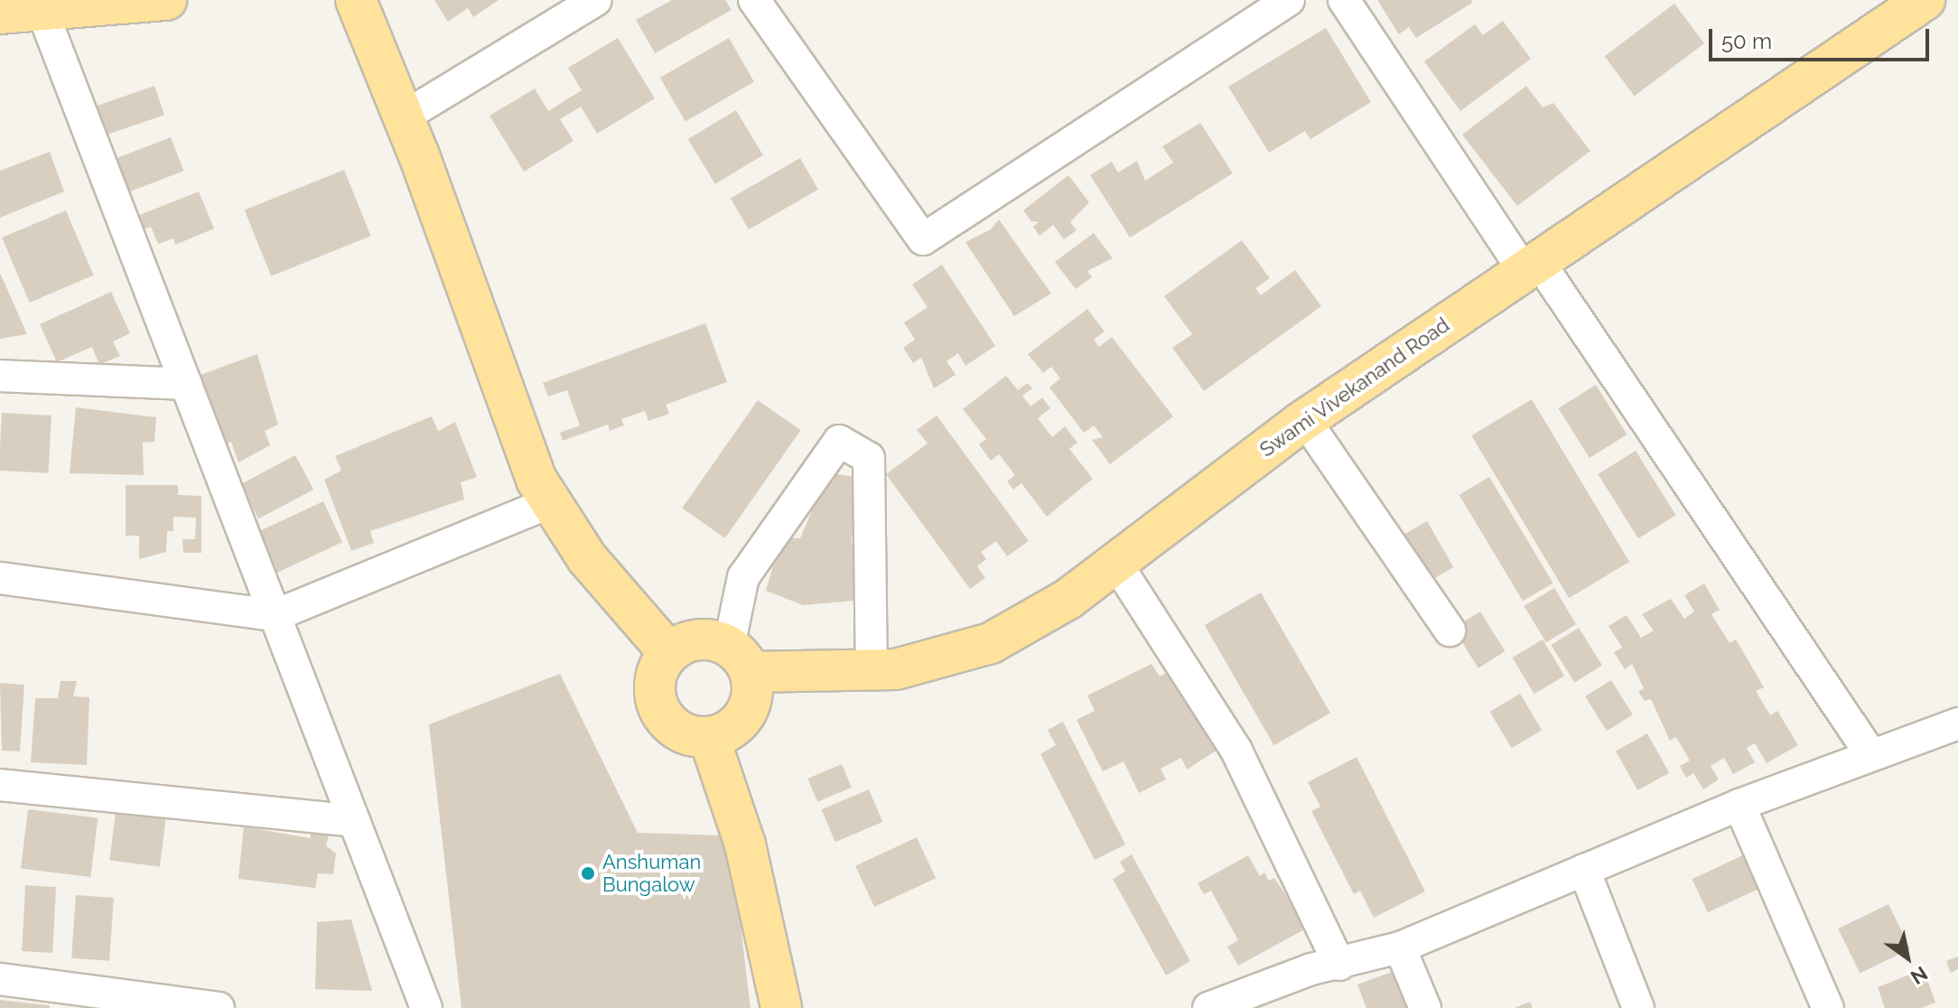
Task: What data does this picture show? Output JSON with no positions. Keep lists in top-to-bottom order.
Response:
{
  "streets": {
    "main road": ["Swami Vivekanand Road"]
  },
  "places": ["Anshuman Bungalow"],
  "scale_bar": "50 m",
  "north": "bottom right"
}
